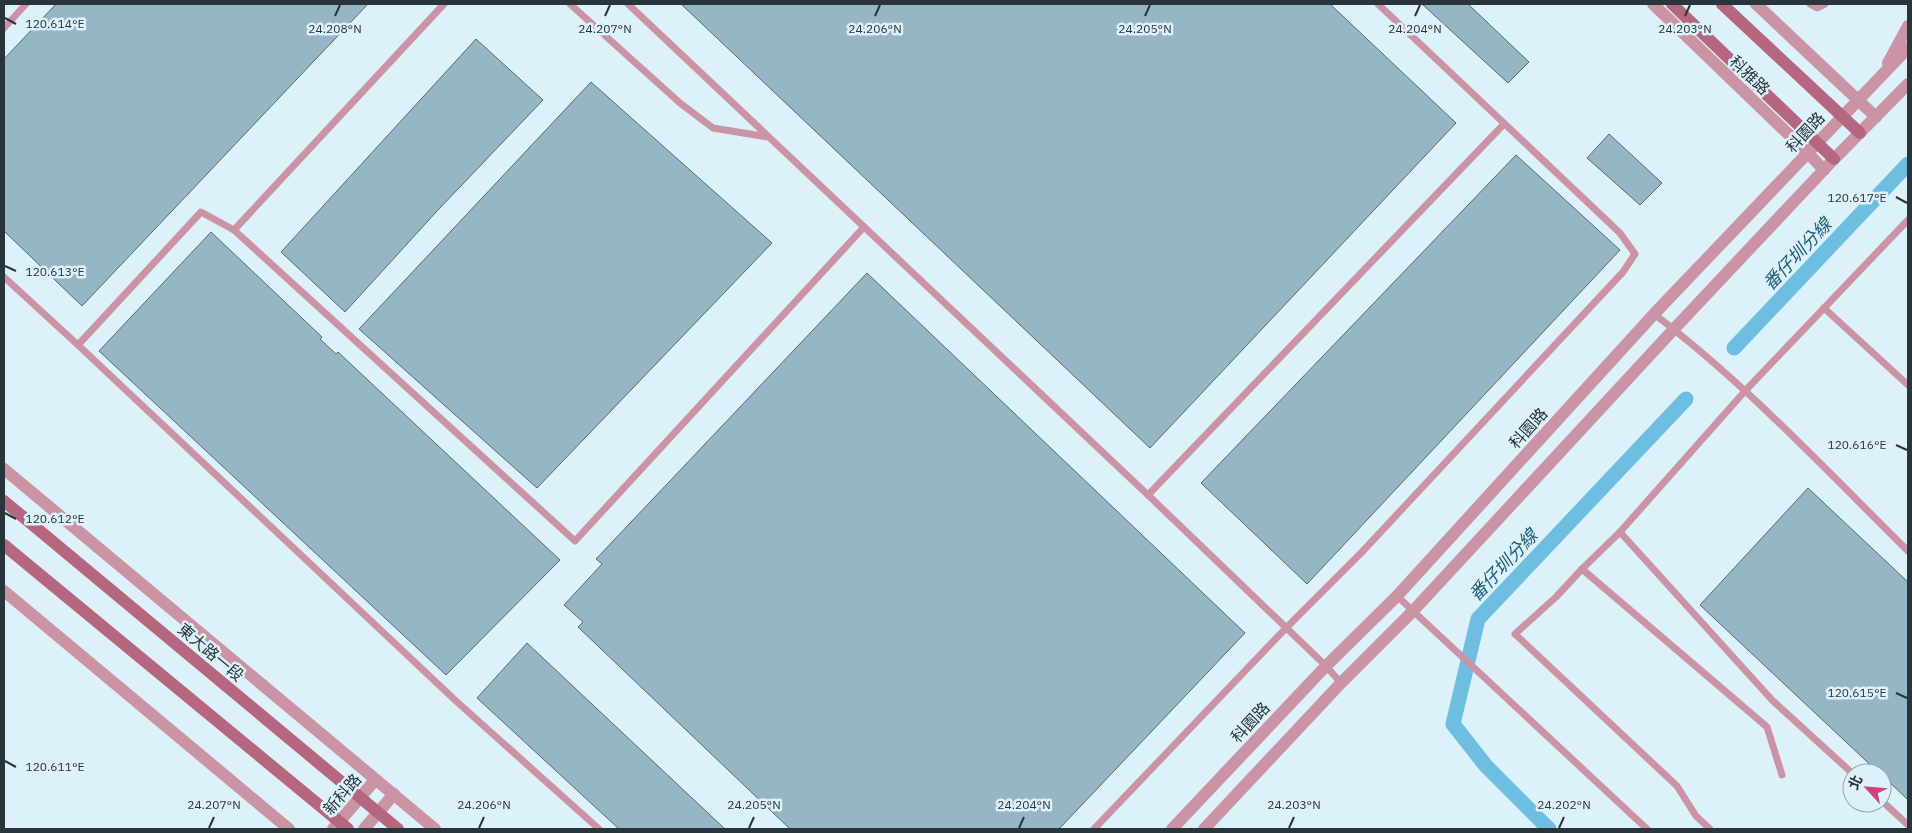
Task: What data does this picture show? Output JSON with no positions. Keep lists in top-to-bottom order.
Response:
{
  "streets": {
    "street": [
      "科雅路",
      "科園路",
      "東大路一段",
      "新科路"
    ]
  },
  "crossings": [
    ["科雅路", "科園路"],
    ["東大路一段", "新科路"]
  ],
  "water": ["番仔圳分線"],
  "north": "top left",
  "coordinates": [
    "120.614°E",
    "24.208°N",
    "24.207°N",
    "24.206°N",
    "24.205°N",
    "24.204°N",
    "24.203°N",
    "120.617°E",
    "120.613°E",
    "120.616°E",
    "120.612°E",
    "120.615°E",
    "120.611°E",
    "24.202°N"
  ]
}
